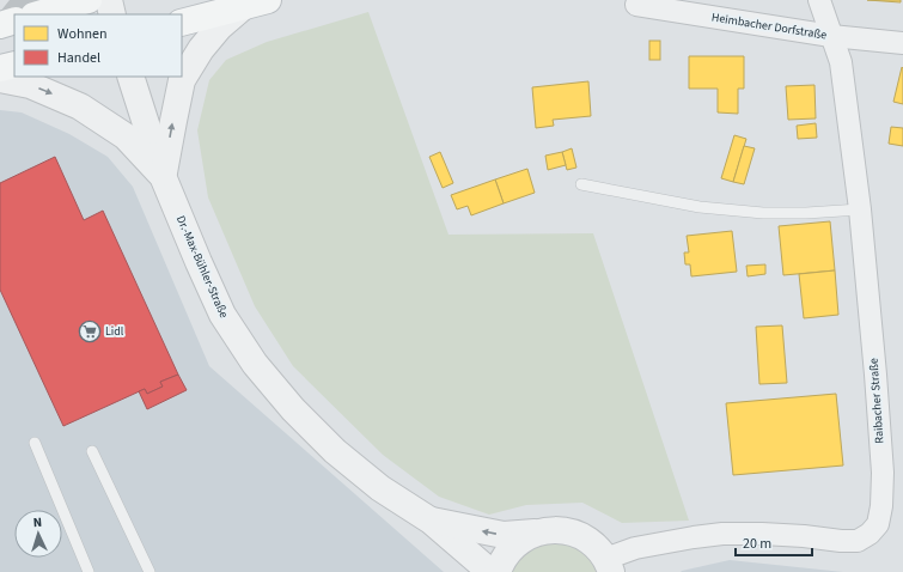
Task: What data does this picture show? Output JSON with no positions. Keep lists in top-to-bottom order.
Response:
{
  "streets": {
    "street": ["Heimbacher Dorfstraße", "Dr.-Max-Bühler-Straße", "Raibacher Straße"]
  },
  "crossings": [
    ["Heimbacher Dorfstraße", "Raibacher Straße"],
    ["Dr.-Max-Bühler-Straße", "Raibacher Straße"]
  ],
  "places": {
    "supermarket": ["Lidl"]
  },
  "legend": ["Wohnen", "Handel"],
  "scale_bar": "20 m",
  "north": "top"
}
